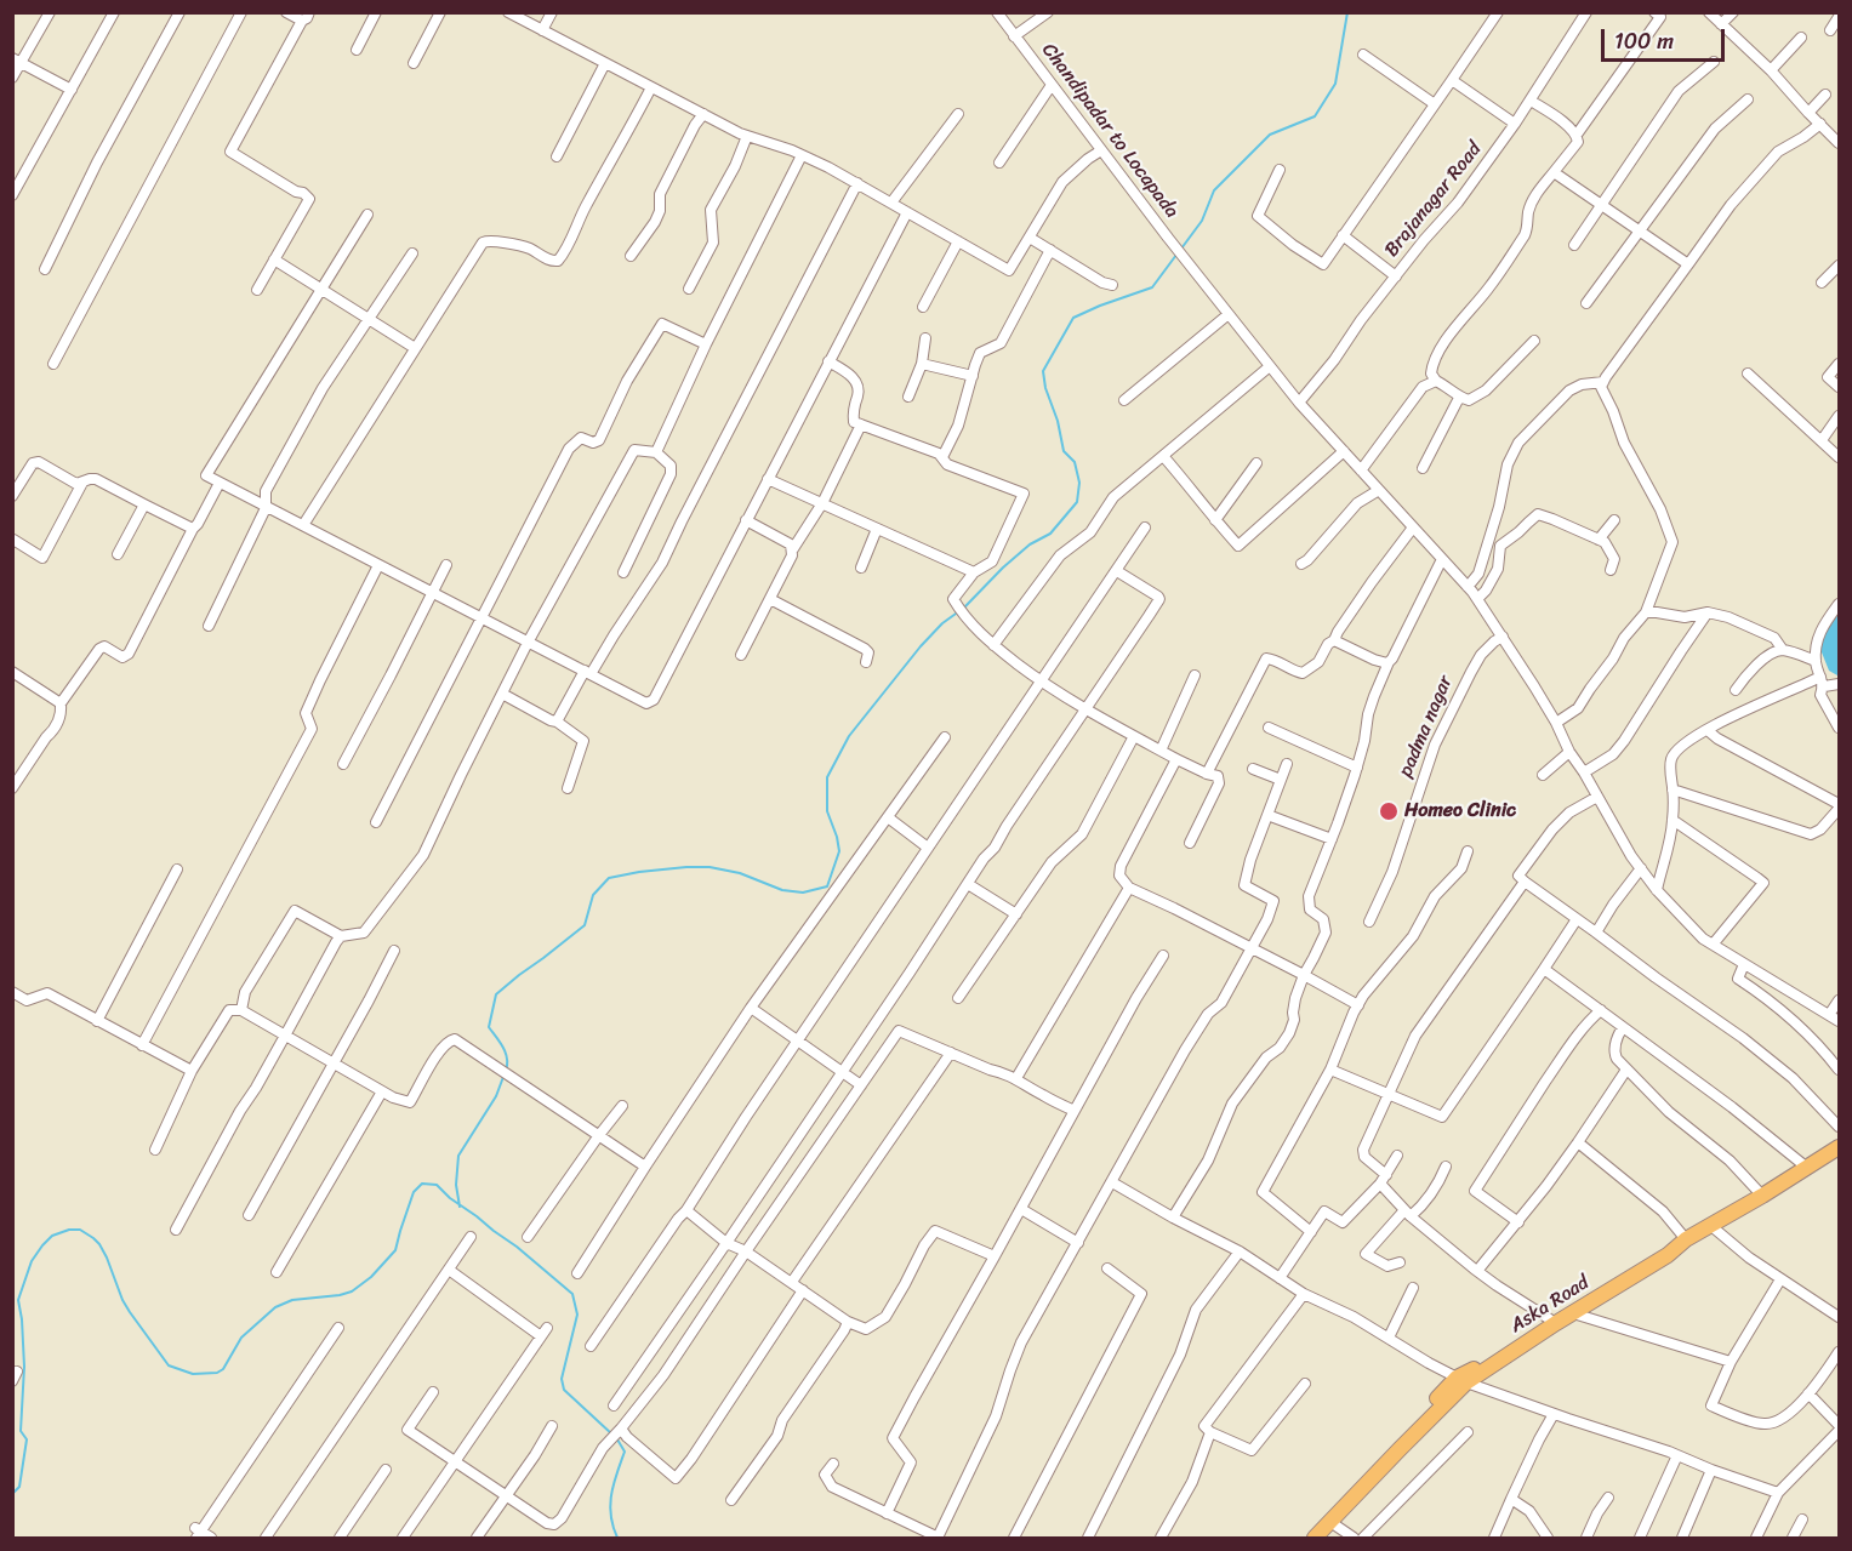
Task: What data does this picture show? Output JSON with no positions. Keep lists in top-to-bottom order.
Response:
{
  "streets": {
    "highway": ["Aska Road"],
    "street": ["Chandipadar to Locapada", "Brajanagar Road", "padma nagar"]
  },
  "crossings": [
    ["Chandipadar to Locapada", "Brajanagar Road"],
    ["Chandipadar to Locapada", "padma nagar"]
  ],
  "places": ["Homeo Clinic"],
  "scale_bar": "100 m"
}
